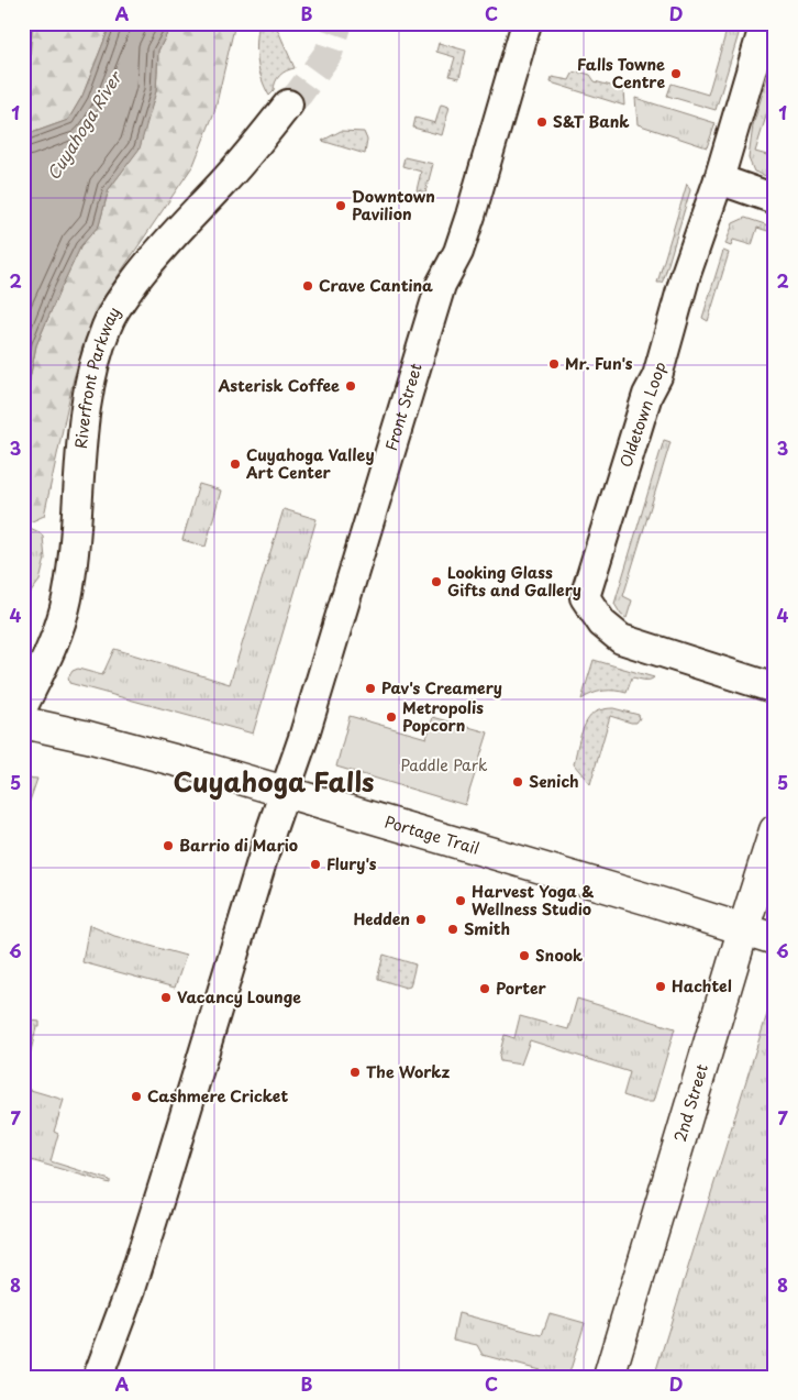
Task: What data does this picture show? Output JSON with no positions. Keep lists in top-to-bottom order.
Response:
{
  "streets": {
    "main road": ["Portage Trail", "2nd Street"],
    "street": ["Riverfront Parkway", "Front Street", "Oldetown Loop"]
  },
  "crossings": [
    ["Front Street", "Portage Trail"],
    ["Portage Trail", "2nd Street"]
  ],
  "districts": ["Cuyahoga Falls"],
  "water": ["Cuyahoga River"],
  "parks": ["Paddle Park"],
  "places": [
    "Falls Towne Centre",
    "S&T Bank",
    "Downtown Pavilion",
    "Crave Cantina",
    "Mr. Fun's",
    "Asterisk Coffee",
    "Cuyahoga Valley Art Center",
    "Looking Glass Gifts and Gallery",
    "Pav's Creamery",
    "Metropolis Popcorn",
    "Senich",
    "Barrio di Mario",
    "Flury's",
    "Harvest Yoga & Wellness Studio",
    "Hedden",
    "Smith",
    "Snook",
    "Hachtel",
    "Porter",
    "Vacancy Lounge",
    "The Workz",
    "Cashmere Cricket"
  ],
  "grid": {
    "columns": [
      "A",
      "B",
      "C",
      "D"
    ],
    "rows": [
      "1",
      "2",
      "3",
      "4",
      "5",
      "6",
      "7",
      "8"
    ]
  }
}
